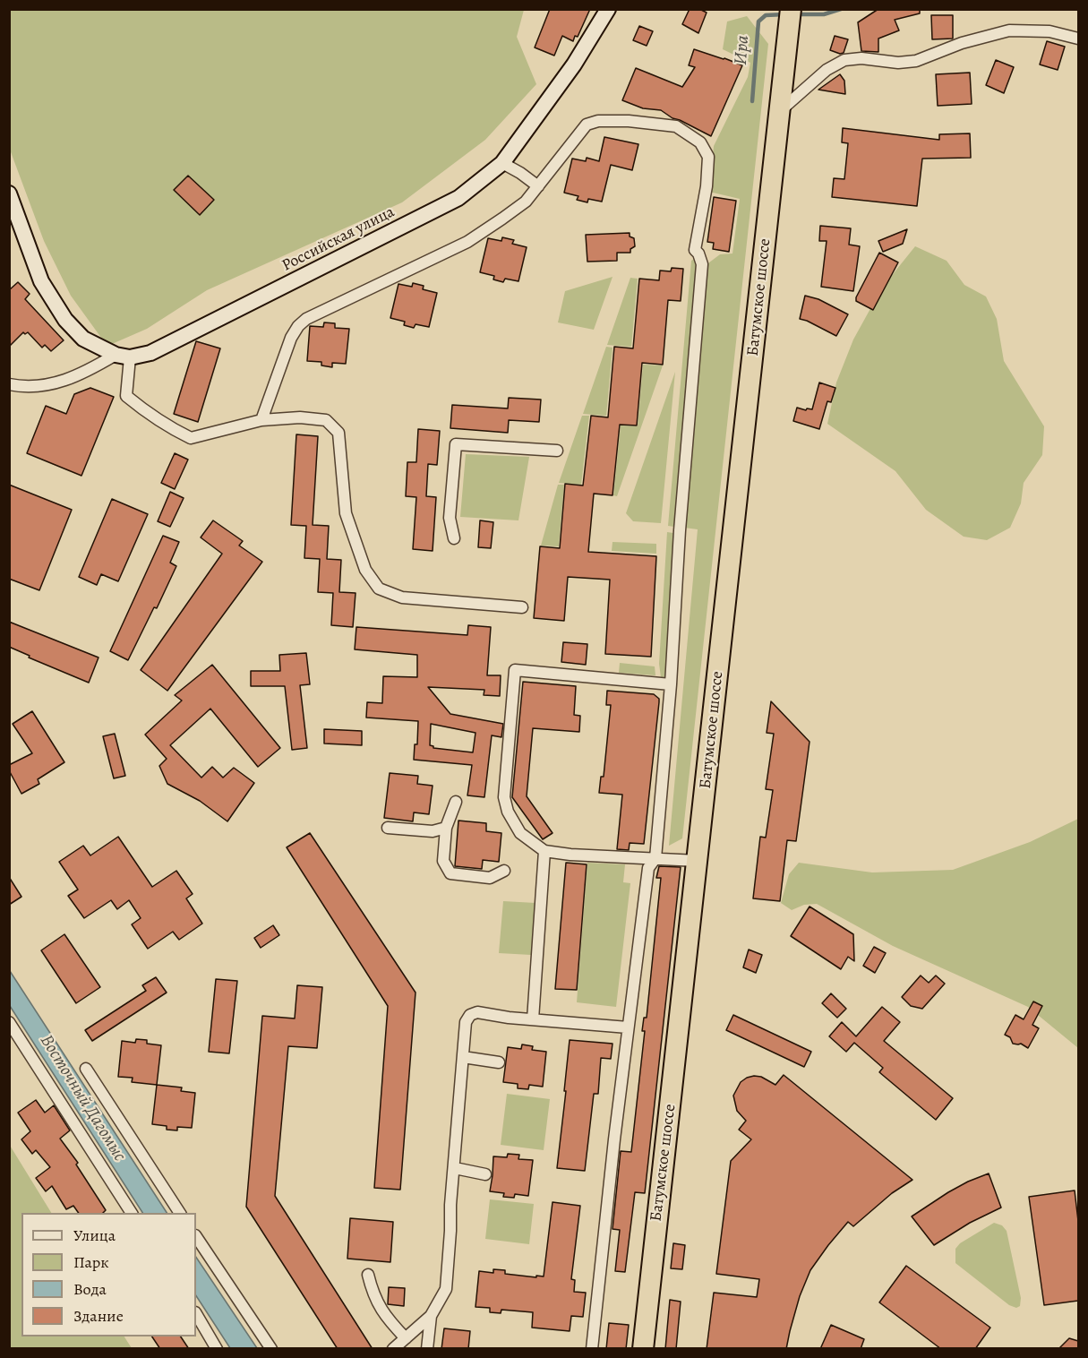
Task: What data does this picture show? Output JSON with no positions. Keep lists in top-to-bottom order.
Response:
{
  "streets": {
    "highway": ["Батумское шоссе"],
    "main road": ["Российская улица"]
  },
  "water": ["Ира", "Восточный Дагомыс"],
  "legend": [
    "Улица",
    "Парк",
    "Вода",
    "Здание"
  ]
}
